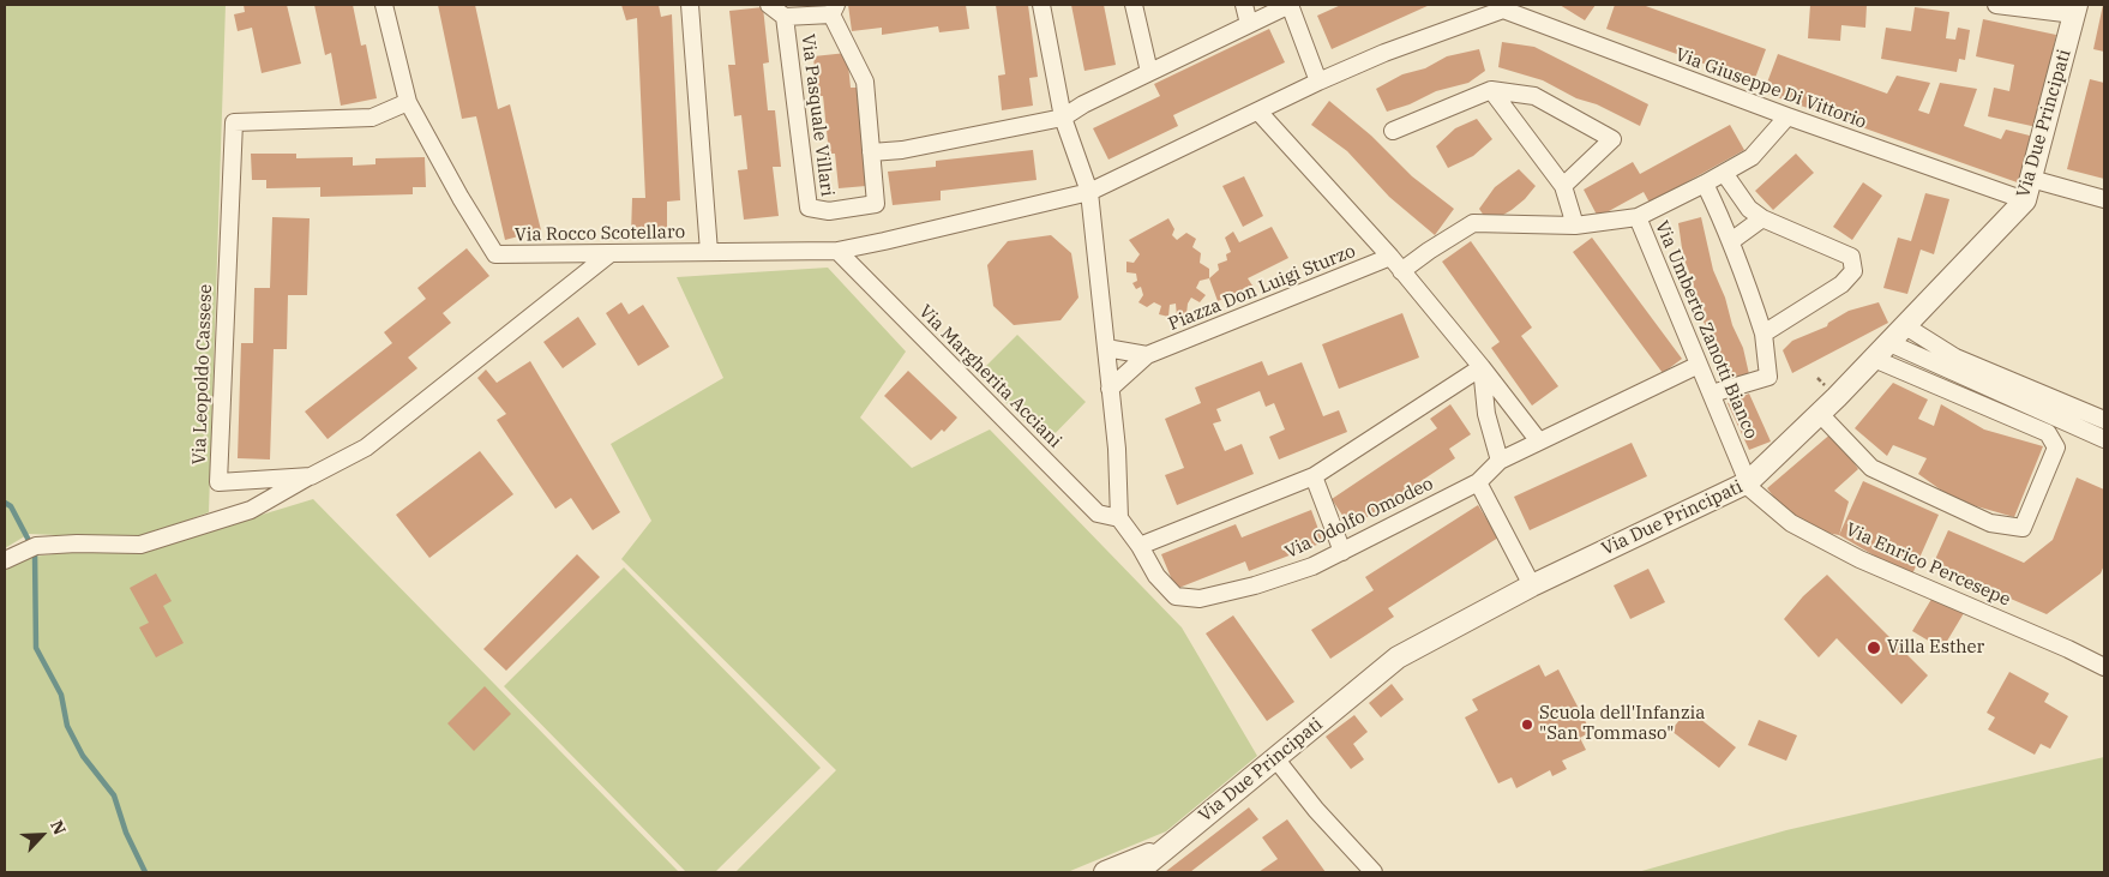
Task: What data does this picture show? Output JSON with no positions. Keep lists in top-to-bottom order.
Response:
{
  "streets": {
    "street": [
      "Via Giuseppe Di Vittorio",
      "Via Pasquale Villari",
      "Via Due Principati",
      "Via Rocco Scotellaro",
      "Piazza Don Luigi Sturzo",
      "Via Umberto Zanotti Bianco",
      "Via Leopoldo Cassese",
      "Via Margherita Acciani",
      "Via Odolfo Omodeo",
      "Via Enrico Percesepe"
    ]
  },
  "crossings": [
    ["Via Giuseppe Di Vittorio", "Via Due Principati"],
    ["Via Due Principati", "Via Umberto Zanotti Bianco"],
    ["Via Due Principati", "Via Enrico Percesepe"],
    ["Via Rocco Scotellaro", "Via Leopoldo Cassese"],
    ["Via Rocco Scotellaro", "Via Margherita Acciani"],
    ["Via Umberto Zanotti Bianco", "Via Odolfo Omodeo"],
    ["Via Umberto Zanotti Bianco", "Via Enrico Percesepe"]
  ],
  "places": ["Villa Esther", "Scuola dell'Infanzia \"San Tommaso\""],
  "north": "top right"
}
